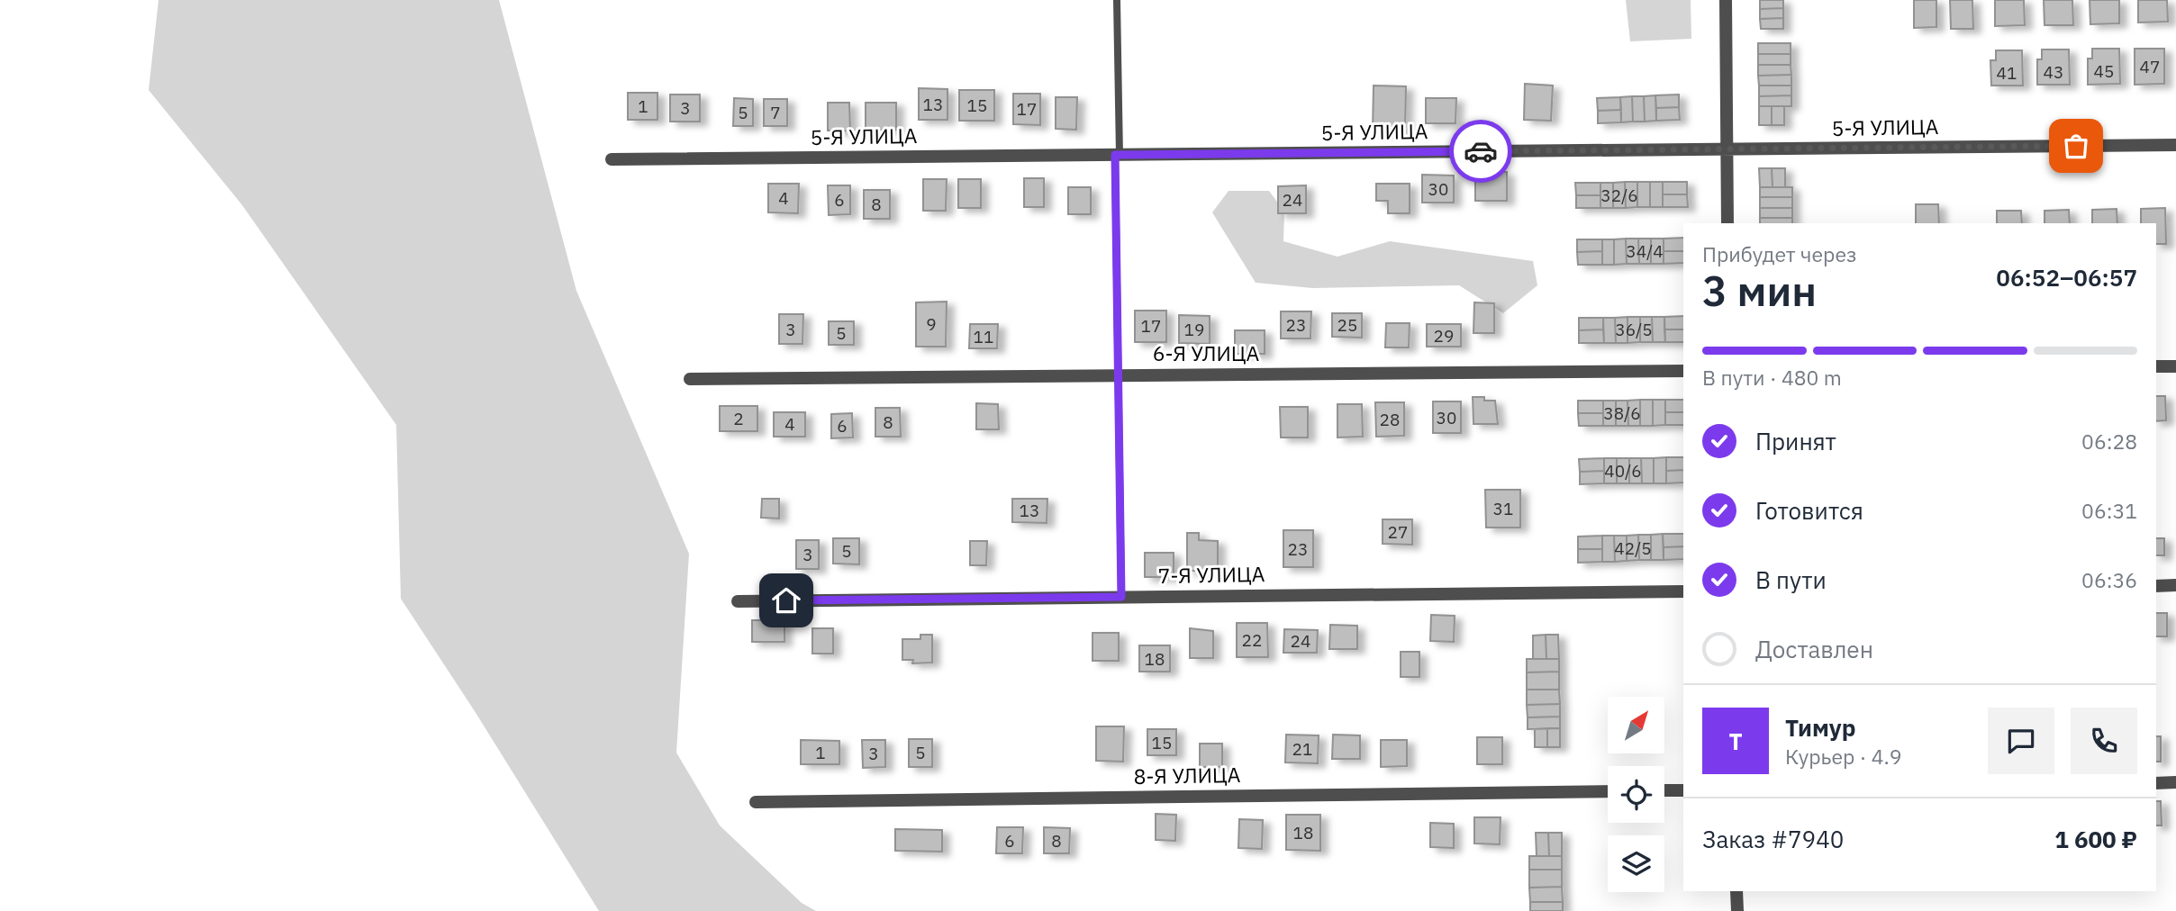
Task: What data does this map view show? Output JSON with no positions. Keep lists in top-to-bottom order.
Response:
{
  "streets": {
    "street": [
      "5-Я УЛИЦА",
      "6-Я УЛИЦА",
      "7-Я УЛИЦА",
      "8-Я УЛИЦА"
    ]
  },
  "house_numbers": [
    "47",
    "45",
    "43",
    "41",
    "13",
    "15",
    "1",
    "3",
    "17",
    "5",
    "7",
    "30",
    "32/6",
    "4",
    "6",
    "24",
    "8",
    "34/4",
    "9",
    "23",
    "25",
    "17",
    "3",
    "19",
    "36/5",
    "5",
    "29",
    "11",
    "38/6",
    "30",
    "2",
    "28",
    "8",
    "4",
    "6",
    "40/6",
    "31",
    "13",
    "27",
    "42/5",
    "23",
    "5",
    "3",
    "22",
    "24",
    "18",
    "15",
    "21",
    "1",
    "5",
    "3",
    "18",
    "6",
    "8"
  ],
  "north": "top right",
  "page": {
    "heading": ["3 мин", "Прибудет через", "06:52–06:57"],
    "panel": [
      "Тимур",
      "Курьер · 4.9",
      "Заказ #7940",
      "1 600 ₽"
    ],
    "bar": "В пути · 480 m",
    "list": [
      ["Принят", "06:28"],
      ["Готовится", "06:31"],
      ["В пути", "06:36"],
      "Доставлен"
    ],
    "round": "Т"
  }
}
